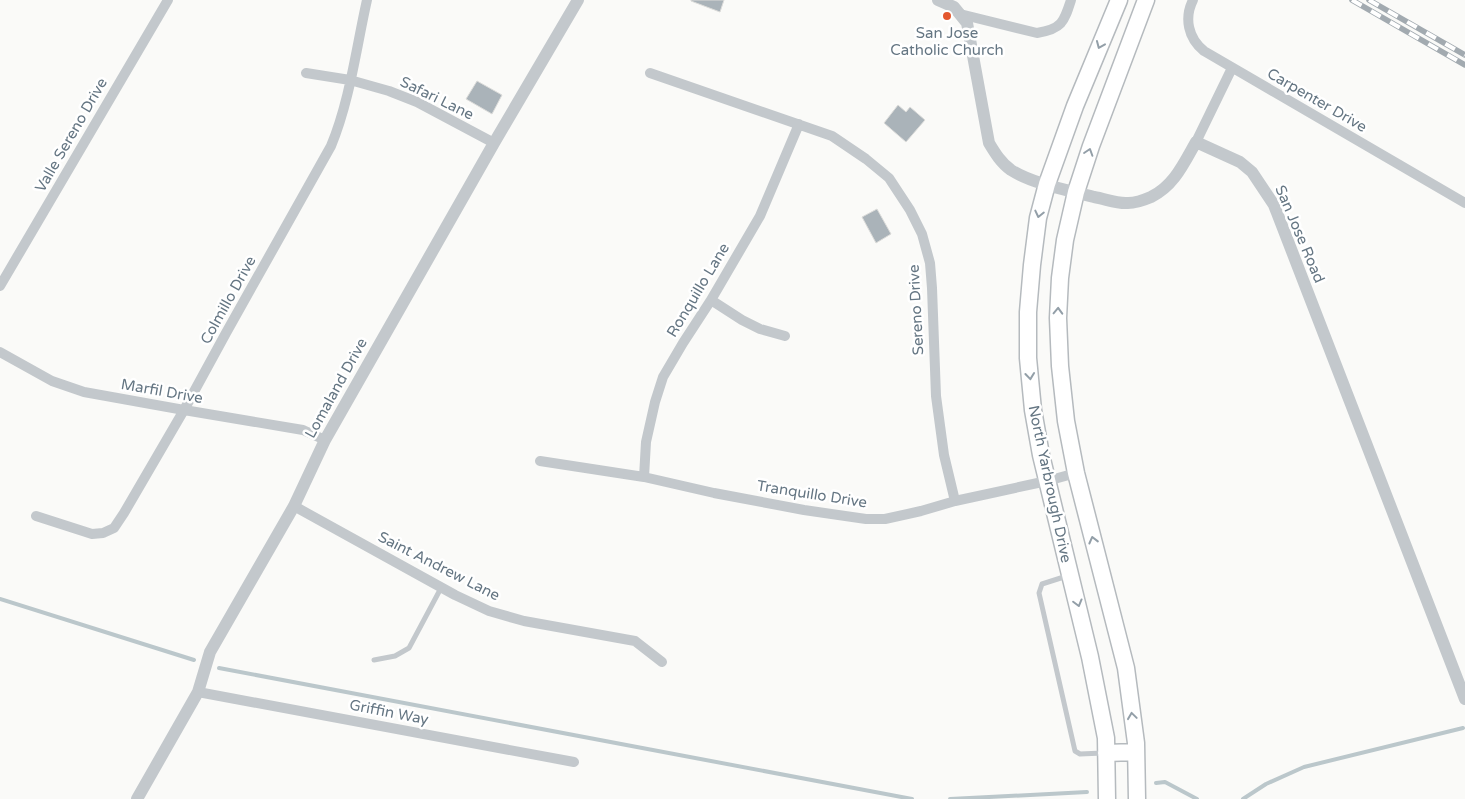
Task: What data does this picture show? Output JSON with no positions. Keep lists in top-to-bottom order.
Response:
{
  "streets": {
    "main road": ["North Yarbrough Drive"],
    "street": [
      "Safari Lane",
      "Carpenter Drive",
      "Valle Sereno Drive",
      "San Jose Road",
      "Ronquillo Lane",
      "Colmillo Drive",
      "Sereno Drive",
      "Lomaland Drive",
      "Marfil Drive",
      "Tranquillo Drive",
      "Saint Andrew Lane",
      "Griffin Way"
    ]
  },
  "crossings": [
    ["Safari Lane", "Colmillo Drive"],
    ["Safari Lane", "Lomaland Drive"],
    ["Ronquillo Lane", "Sereno Drive"],
    ["Ronquillo Lane", "Tranquillo Drive"],
    ["Colmillo Drive", "Marfil Drive"],
    ["Sereno Drive", "Tranquillo Drive"],
    ["Lomaland Drive", "Marfil Drive"],
    ["Lomaland Drive", "Saint Andrew Lane"],
    ["Lomaland Drive", "Griffin Way"],
    ["North Yarbrough Drive", "Tranquillo Drive"]
  ],
  "places": ["San Jose Catholic Church"]
}
